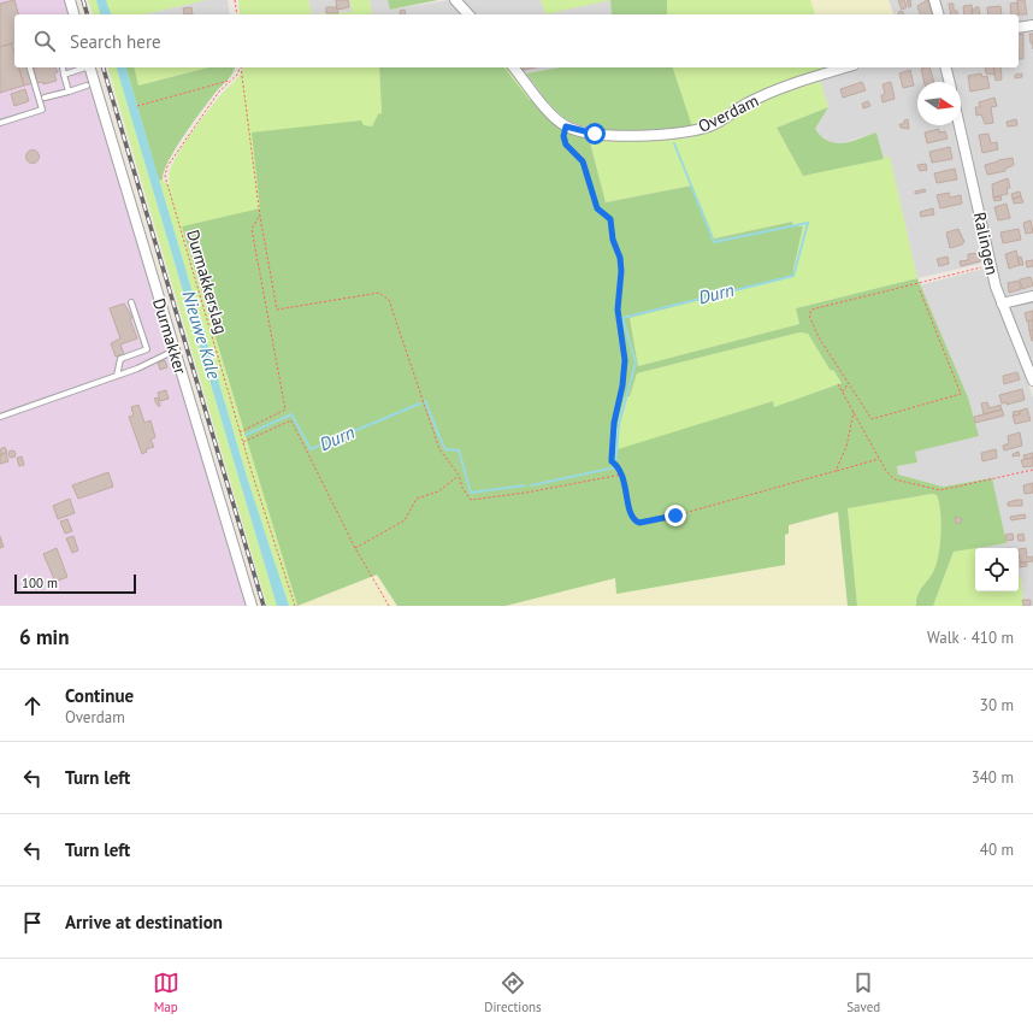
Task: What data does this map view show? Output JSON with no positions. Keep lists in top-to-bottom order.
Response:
{
  "streets": {
    "street": ["Overdam", "Ralingen", "Durmakker"],
    "path": ["Durmakkerslag"]
  },
  "water": ["Durn", "Nieuwe Kale"],
  "scale_bar": "100 m",
  "north": "right",
  "page": {
    "search": "Search here",
    "scale": "100 m",
    "heading": ["6 min", "Walk · 410 m"],
    "list": [
      ["Continue", "Overdam", "30 m"],
      ["Turn left", "340 m"],
      ["Turn left", "40 m"],
      "Arrive at destination"
    ],
    "nav": ["Map", "Directions", "Saved"]
  }
}
